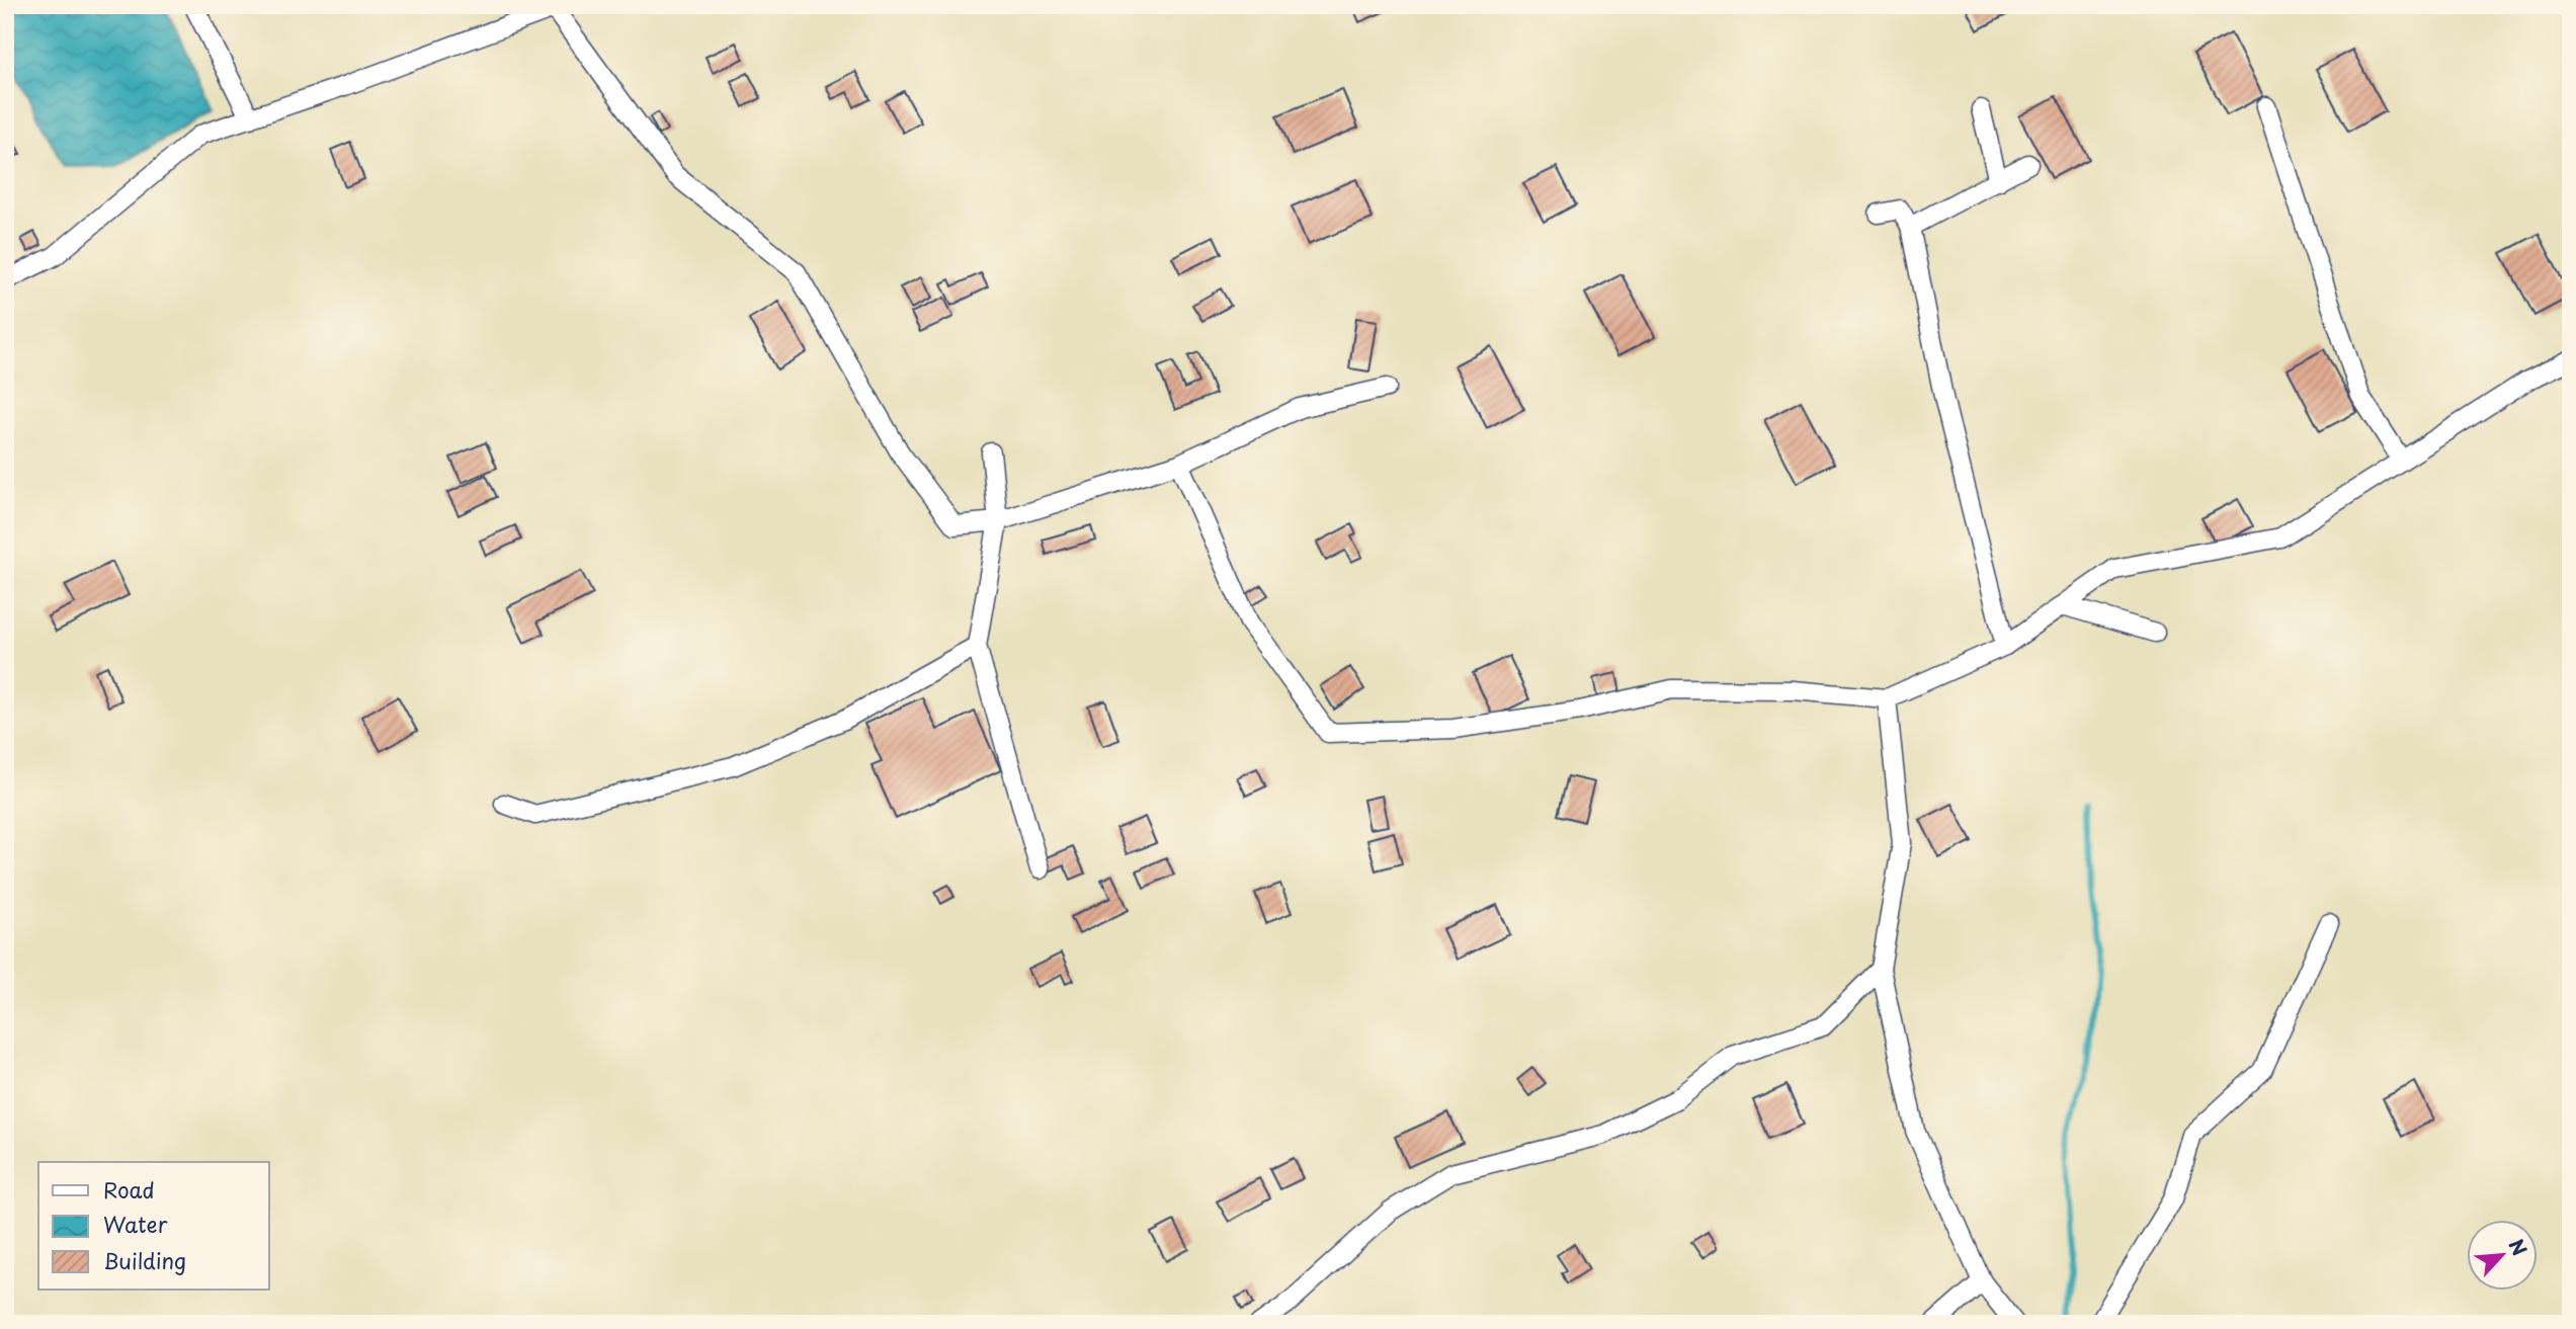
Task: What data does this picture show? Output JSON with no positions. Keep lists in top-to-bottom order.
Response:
{
  "legend": ["Road", "Water", "Building"],
  "north": "top right"
}
